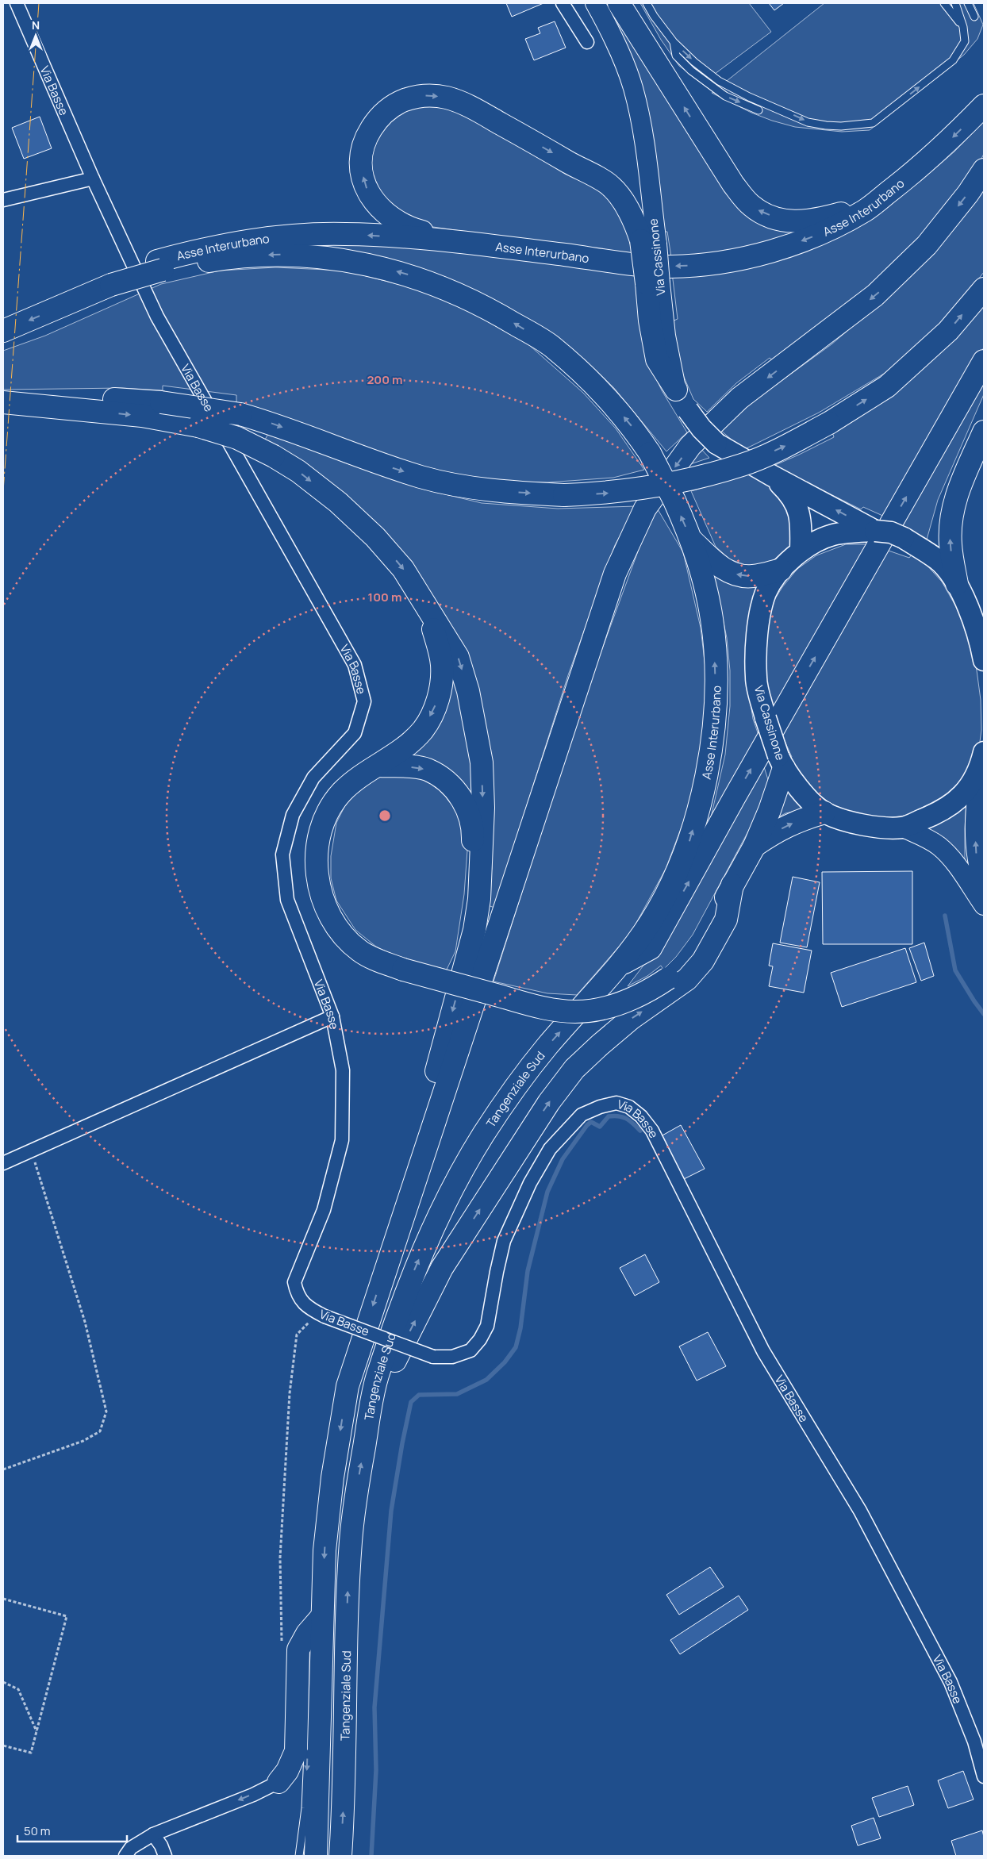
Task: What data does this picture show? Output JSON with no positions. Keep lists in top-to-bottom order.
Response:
{
  "streets": {
    "highway": ["Asse Interurbano", "Tangenziale Sud"],
    "main road": ["Via Cassinone"],
    "street": ["Via Basse"]
  },
  "crossings": [
    ["Asse Interurbano", "Tangenziale Sud"]
  ],
  "scale_bar": "50 m",
  "north": "top",
  "rings": ["200 m", "100 m"]
}
